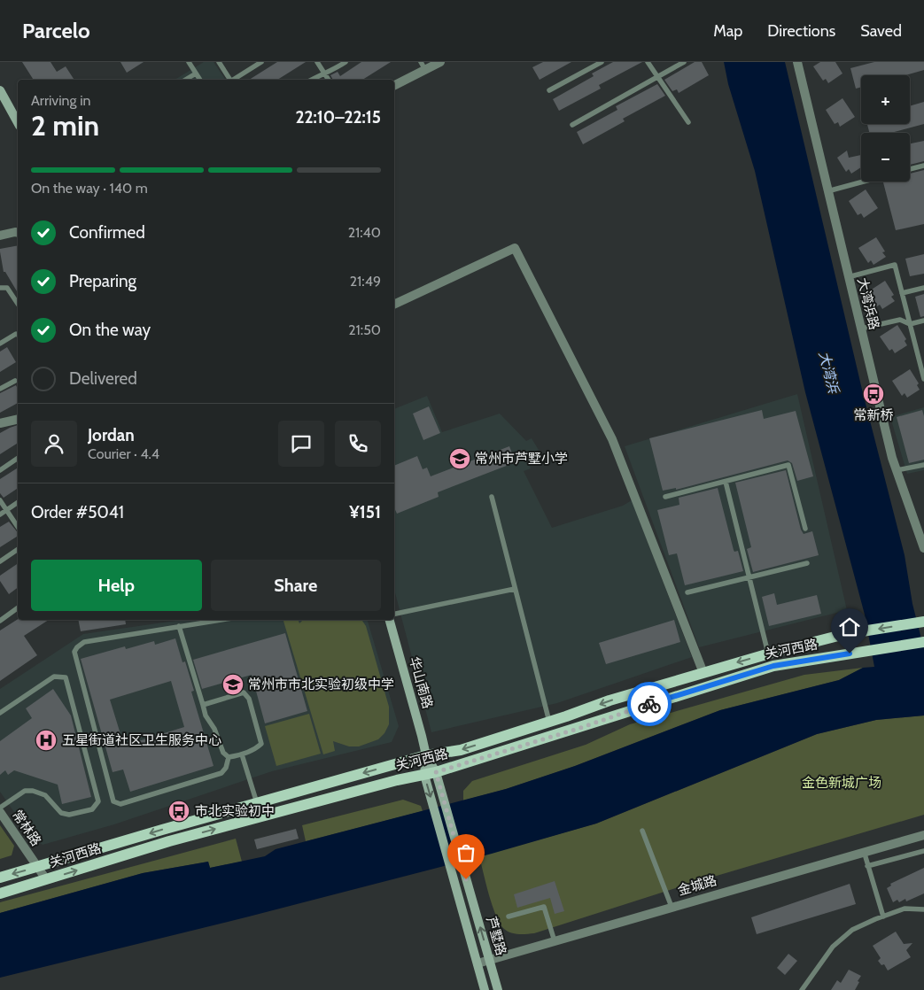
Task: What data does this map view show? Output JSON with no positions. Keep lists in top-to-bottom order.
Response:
{
  "streets": {
    "main road": ["关河西路", "华山南路", "芦墅路"],
    "street": ["大湾浜路", "常林路", "金城路"]
  },
  "crossings": [
    ["关河西路", "华山南路"],
    ["关河西路", "常林路"],
    ["关河西路", "芦墅路"],
    ["金城路", "芦墅路"]
  ],
  "water": ["大湾浜"],
  "parks": ["金色新城广场"],
  "places": {
    "bus stop": ["常新桥", "市北实验初中"],
    "school or university": ["常州市芦墅小学", "常州市市北实验初级中学"],
    "hospital": ["五星街道社区卫生服务中心"]
  },
  "page": {
    "header": "Parcelo",
    "nav": ["Map", "Directions", "Saved"],
    "map_buttons": ["+", "−"],
    "heading": ["2 min", "Arriving in", "22:10–22:15"],
    "panel": [
      "Jordan",
      "Courier · 4.4",
      "Order #5041",
      "¥151"
    ],
    "bar": "On the way · 140 m",
    "list": [
      ["Confirmed", "21:40"],
      ["Preparing", "21:49"],
      ["On the way", "21:50"],
      "Delivered"
    ],
    "buttons": ["Help", "Share"]
  }
}
